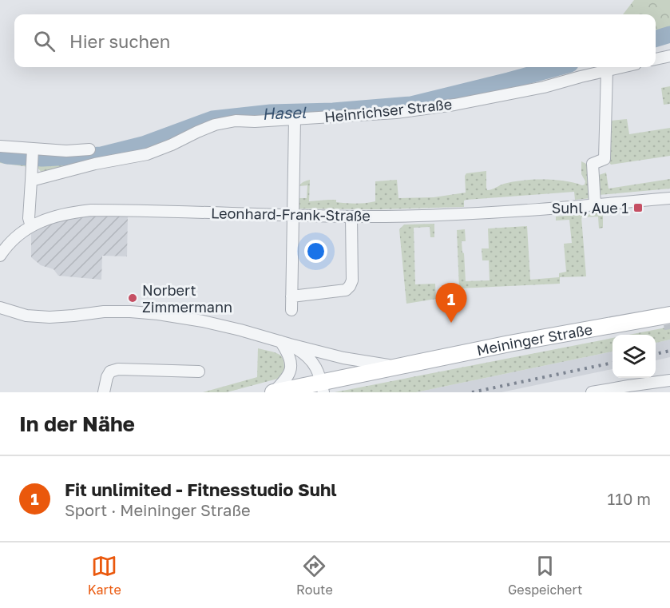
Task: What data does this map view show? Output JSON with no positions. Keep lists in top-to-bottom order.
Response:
{
  "streets": {
    "main road": ["Meininger Straße"],
    "street": ["Heinrichser Straße", "Leonhard-Frank-Straße"]
  },
  "water": ["Hasel"],
  "places": {
    "transit": ["Suhl, Aue 1"],
    "other": ["Norbert Zimmermann"]
  },
  "page": {
    "search": "Hier suchen",
    "pins": "1",
    "heading": "In der Nähe",
    "list": [
      {
        "mark": "1",
        "name": "Fit unlimited - Fitnesstudio Suhl",
        "note": "Sport · Meininger Straße",
        "value": "110 m"
      }
    ],
    "nav": ["Karte", "Route", "Gespeichert"]
  }
}
